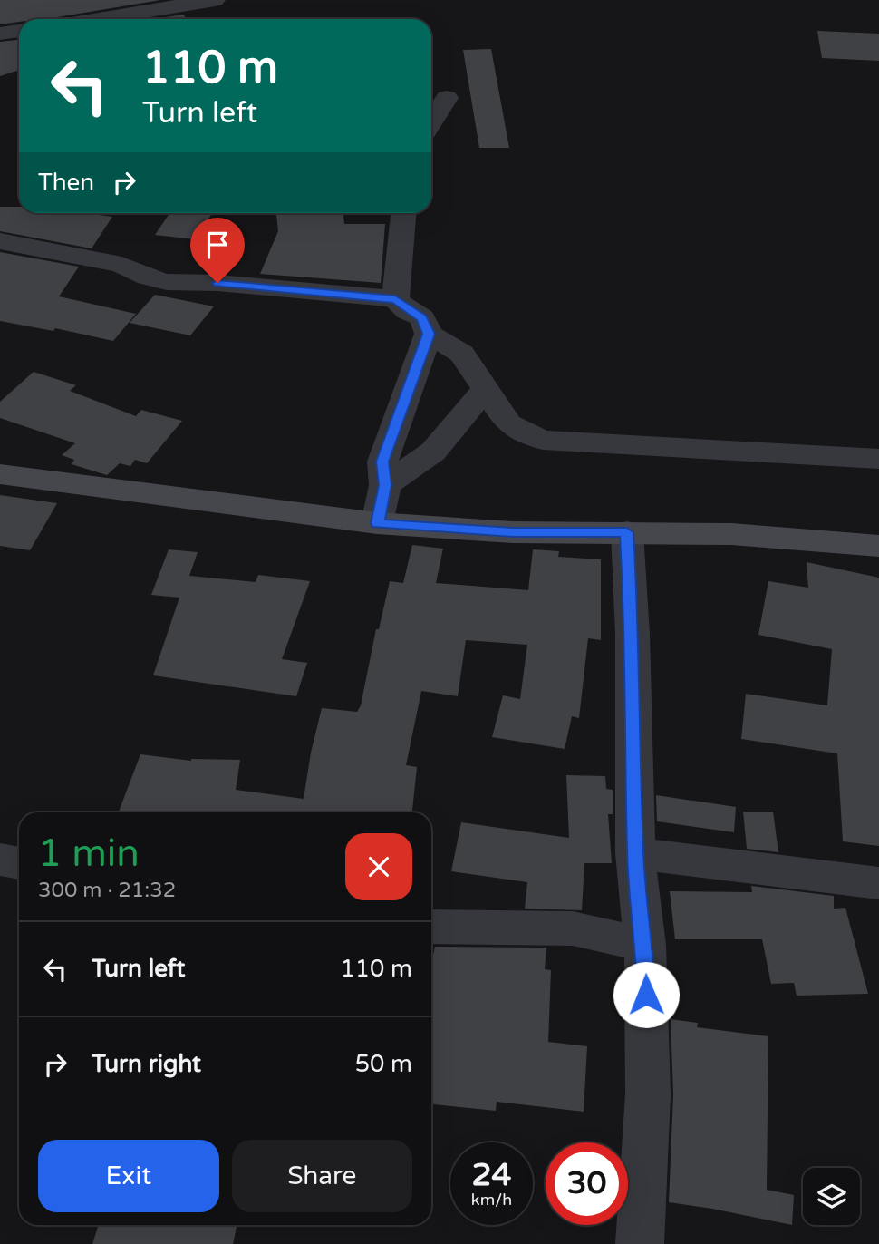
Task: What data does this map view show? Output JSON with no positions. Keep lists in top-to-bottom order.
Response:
{
  "page": {
    "turn": ["110 m", "Turn left"],
    "then": "Then",
    "heading": ["1 min", "300 m · 21:32"],
    "list": [
      {
        "name": "Turn left",
        "value": "110 m"
      },
      {
        "name": "Turn right",
        "value": "50 m"
      }
    ],
    "buttons": ["Exit", "Share"],
    "speed": "24 km/h",
    "limit": "30"
  }
}
